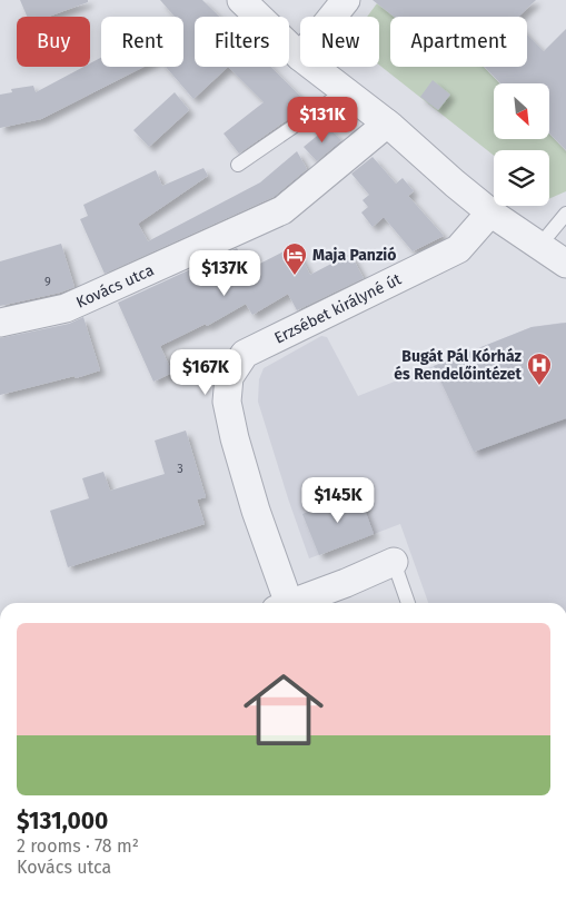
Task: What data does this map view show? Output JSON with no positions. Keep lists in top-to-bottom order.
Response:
{
  "streets": {
    "street": ["Kovács utca", "Erzsébet királyné út"]
  },
  "places": {
    "hotel": ["Maja Panzió"],
    "hospital": ["Bugát Pál Kórház és Rendelőintézet"]
  },
  "house_numbers": ["9", "3"],
  "north": "bottom right",
  "page": {
    "chip": [
      "Buy",
      "Rent",
      "Filters",
      "New",
      "Apartment"
    ],
    "price": [
      "$131K",
      "$137K",
      "$167K",
      "$145K"
    ],
    "list": [
      {
        "name": "$131,000",
        "note": "2 rooms · 78 m² · Kovács utca"
      }
    ]
  }
}
